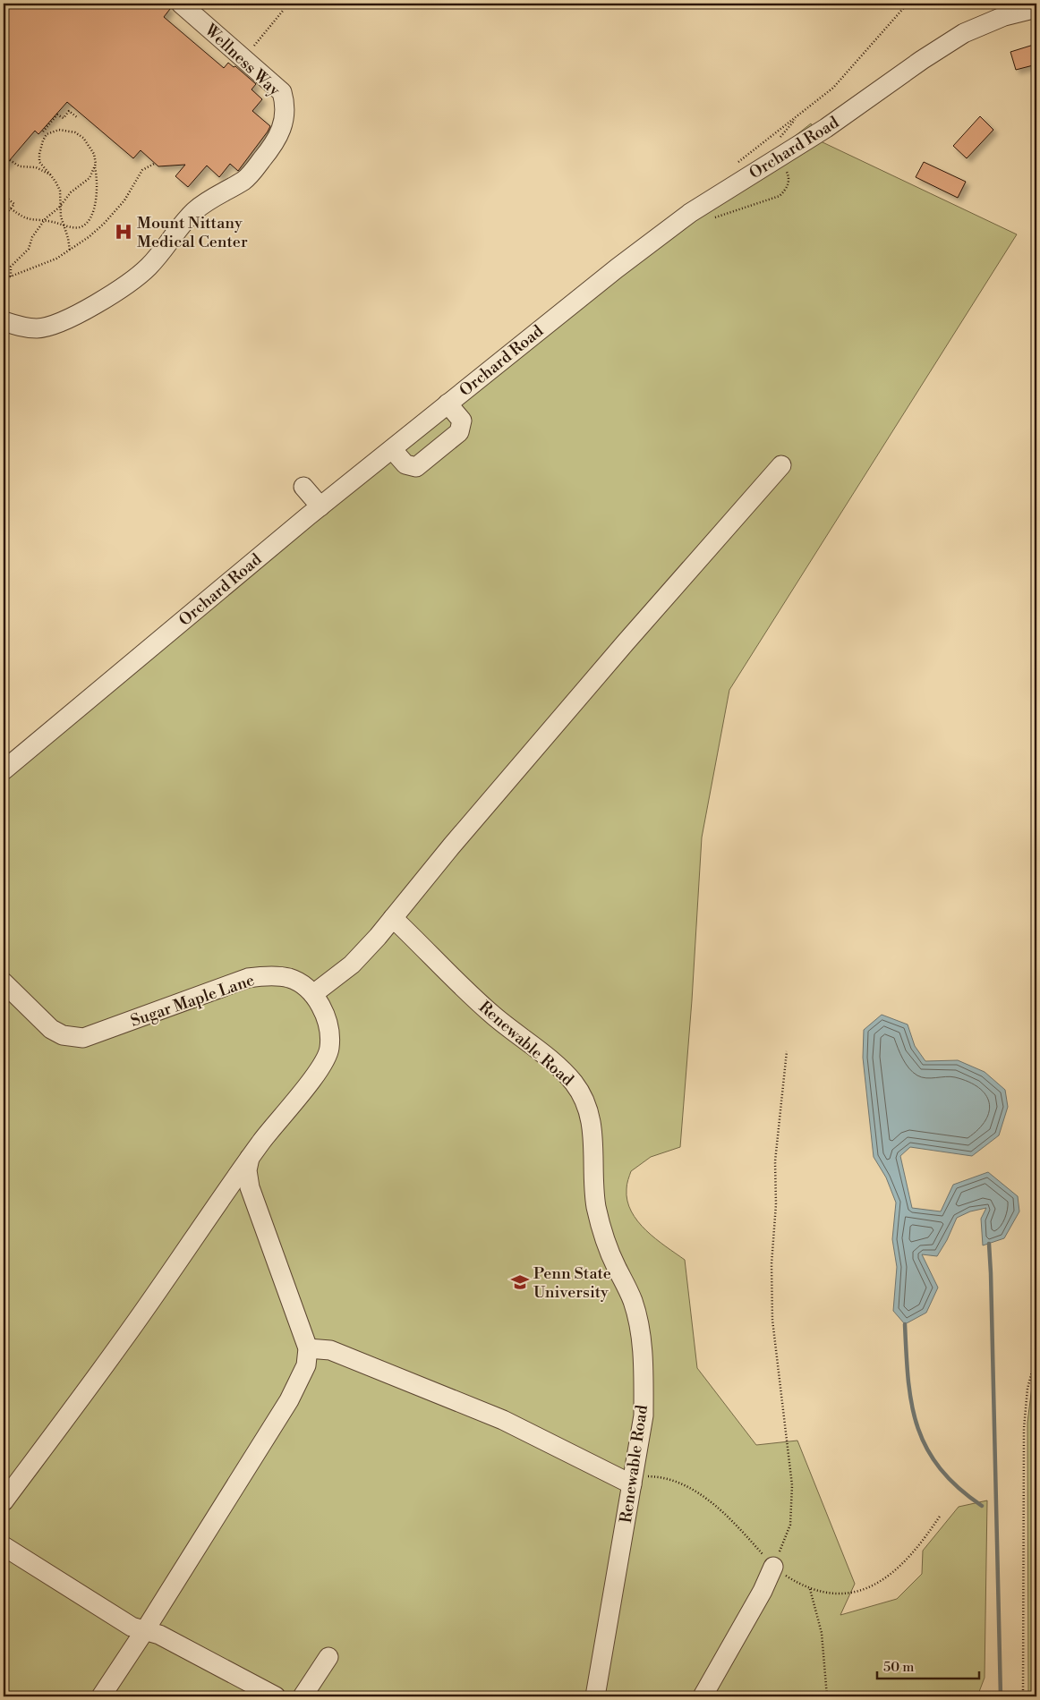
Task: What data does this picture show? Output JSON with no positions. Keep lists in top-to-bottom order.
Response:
{
  "streets": {
    "street": [
      "Wellness Way",
      "Orchard Road",
      "Sugar Maple Lane",
      "Renewable Road"
    ]
  },
  "places": {
    "hospital": ["Mount Nittany Medical Center"],
    "school or university": ["Penn State University"]
  },
  "scale_bar": "50 m"
}
